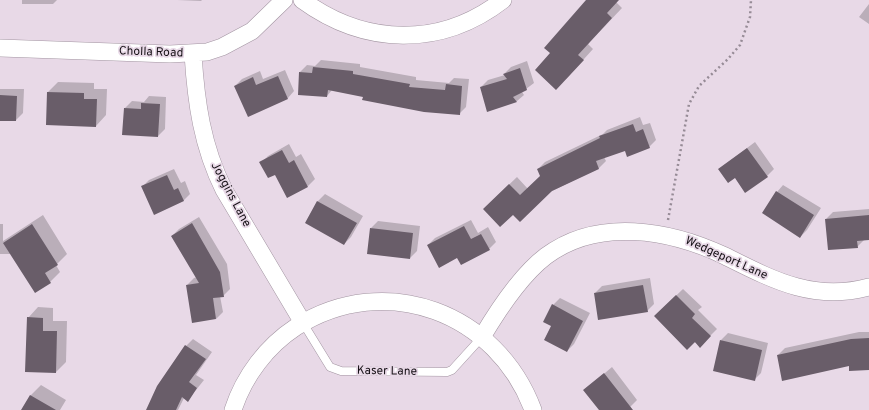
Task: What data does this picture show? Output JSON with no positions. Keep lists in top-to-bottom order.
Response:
{
  "streets": {
    "street": ["Cholla Road", "Joggins Lane", "Wedgeport Lane"],
    "lane": ["Kaser Lane"]
  },
  "crossings": [
    ["Cholla Road", "Joggins Lane"],
    ["Joggins Lane", "Kaser Lane"],
    ["Wedgeport Lane", "Kaser Lane"]
  ]
}
